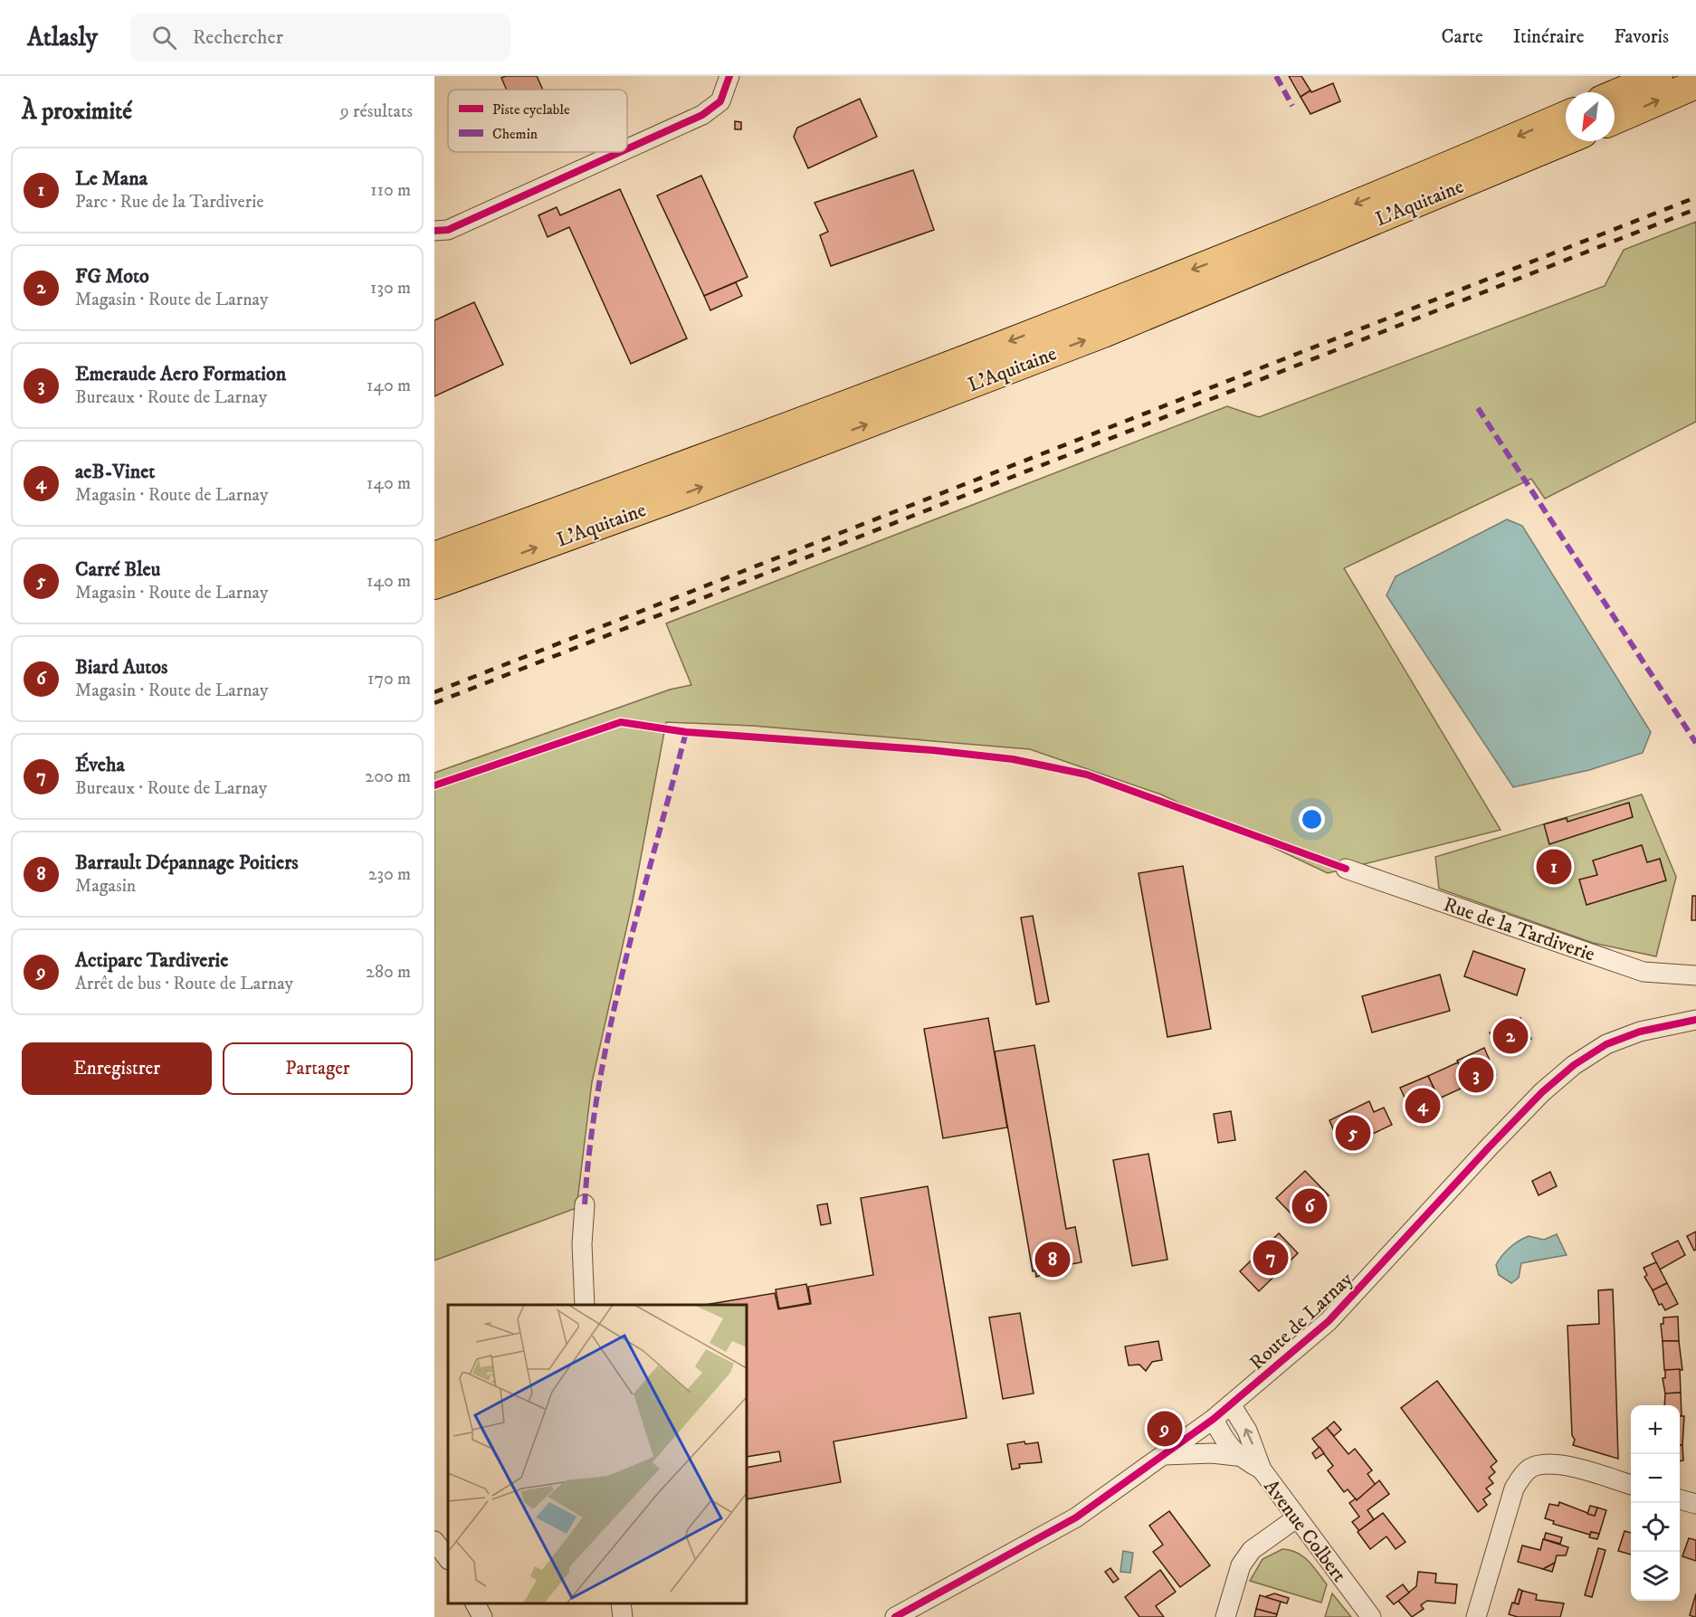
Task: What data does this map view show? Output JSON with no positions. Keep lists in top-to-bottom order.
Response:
{
  "streets": {
    "highway": ["L'Aquitaine"],
    "street": ["Rue de la Tardiverie", "Route de Larnay", "Avenue Colbert"]
  },
  "crossings": [
    ["Route de Larnay", "Avenue Colbert"]
  ],
  "legend": ["Piste cyclable", "Chemin"],
  "north": "bottom left",
  "page": {
    "header": "Atlasly",
    "search": "Rechercher",
    "nav": ["Carte", "Itinéraire", "Favoris"],
    "heading": ["À proximité", "9 résultats"],
    "list": [
      {
        "mark": "1",
        "name": "Le Mana",
        "note": "Parc · Rue de la Tardiverie",
        "value": "110 m"
      },
      {
        "mark": "2",
        "name": "FG Moto",
        "note": "Magasin · Route de Larnay",
        "value": "130 m"
      },
      {
        "mark": "3",
        "name": "Emeraude Aero Formation",
        "note": "Bureaux · Route de Larnay",
        "value": "140 m"
      },
      {
        "mark": "4",
        "name": "aeB-Vinet",
        "note": "Magasin · Route de Larnay",
        "value": "140 m"
      },
      {
        "mark": "5",
        "name": "Carré Bleu",
        "note": "Magasin · Route de Larnay",
        "value": "140 m"
      },
      {
        "mark": "6",
        "name": "Biard Autos",
        "note": "Magasin · Route de Larnay",
        "value": "170 m"
      },
      {
        "mark": "7",
        "name": "Éveha",
        "note": "Bureaux · Route de Larnay",
        "value": "200 m"
      },
      {
        "mark": "8",
        "name": "Barrault Dépannage Poitiers",
        "note": "Magasin",
        "value": "230 m"
      },
      {
        "mark": "9",
        "name": "Actiparc Tardiverie",
        "note": "Arrêt de bus · Route de Larnay",
        "value": "280 m"
      }
    ],
    "pins": [
      "1",
      "2",
      "3",
      "4",
      "5",
      "6",
      "7",
      "8",
      "9"
    ],
    "buttons": ["Enregistrer", "Partager"],
    "map_buttons": ["+", "−"]
  }
}
